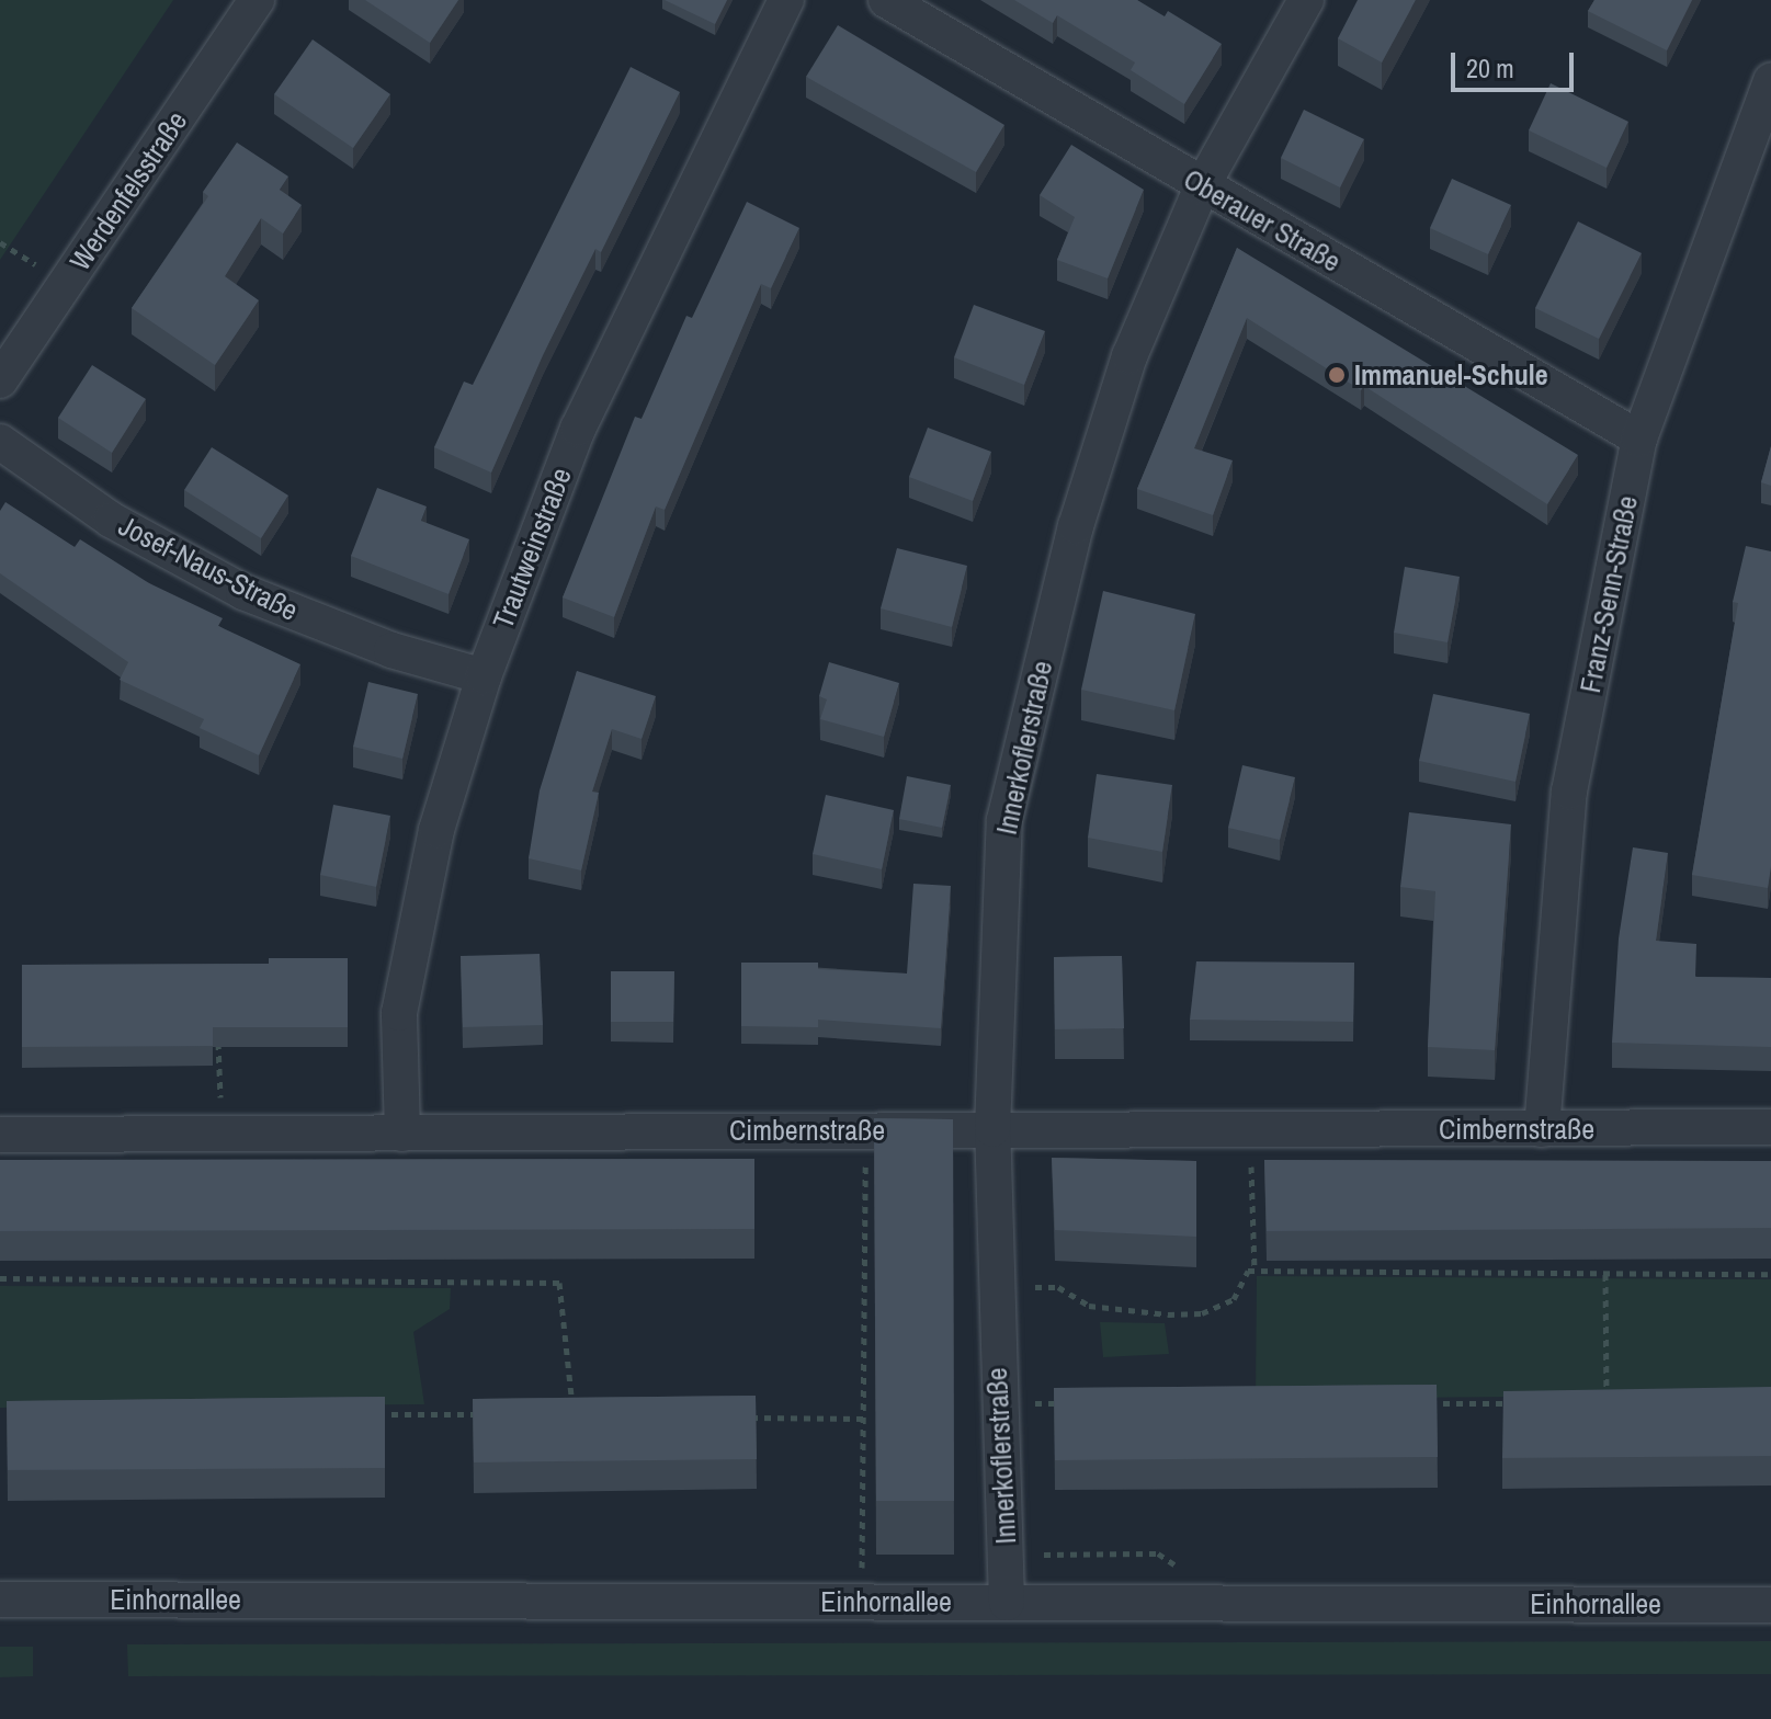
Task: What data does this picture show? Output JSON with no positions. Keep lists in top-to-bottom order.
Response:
{
  "streets": {
    "street": [
      "Werdenfelsstraße",
      "Oberauer Straße",
      "Trautweinstraße",
      "Josef-Naus-Straße",
      "Franz-Senn-Straße",
      "Innerkoflerstraße",
      "Cimbernstraße",
      "Einhornallee"
    ]
  },
  "crossings": [
    ["Oberauer Straße", "Franz-Senn-Straße"],
    ["Oberauer Straße", "Innerkoflerstraße"],
    ["Trautweinstraße", "Josef-Naus-Straße"],
    ["Trautweinstraße", "Cimbernstraße"],
    ["Franz-Senn-Straße", "Cimbernstraße"],
    ["Innerkoflerstraße", "Cimbernstraße"],
    ["Innerkoflerstraße", "Einhornallee"]
  ],
  "places": ["Immanuel-Schule"],
  "scale_bar": "20 m"
}
